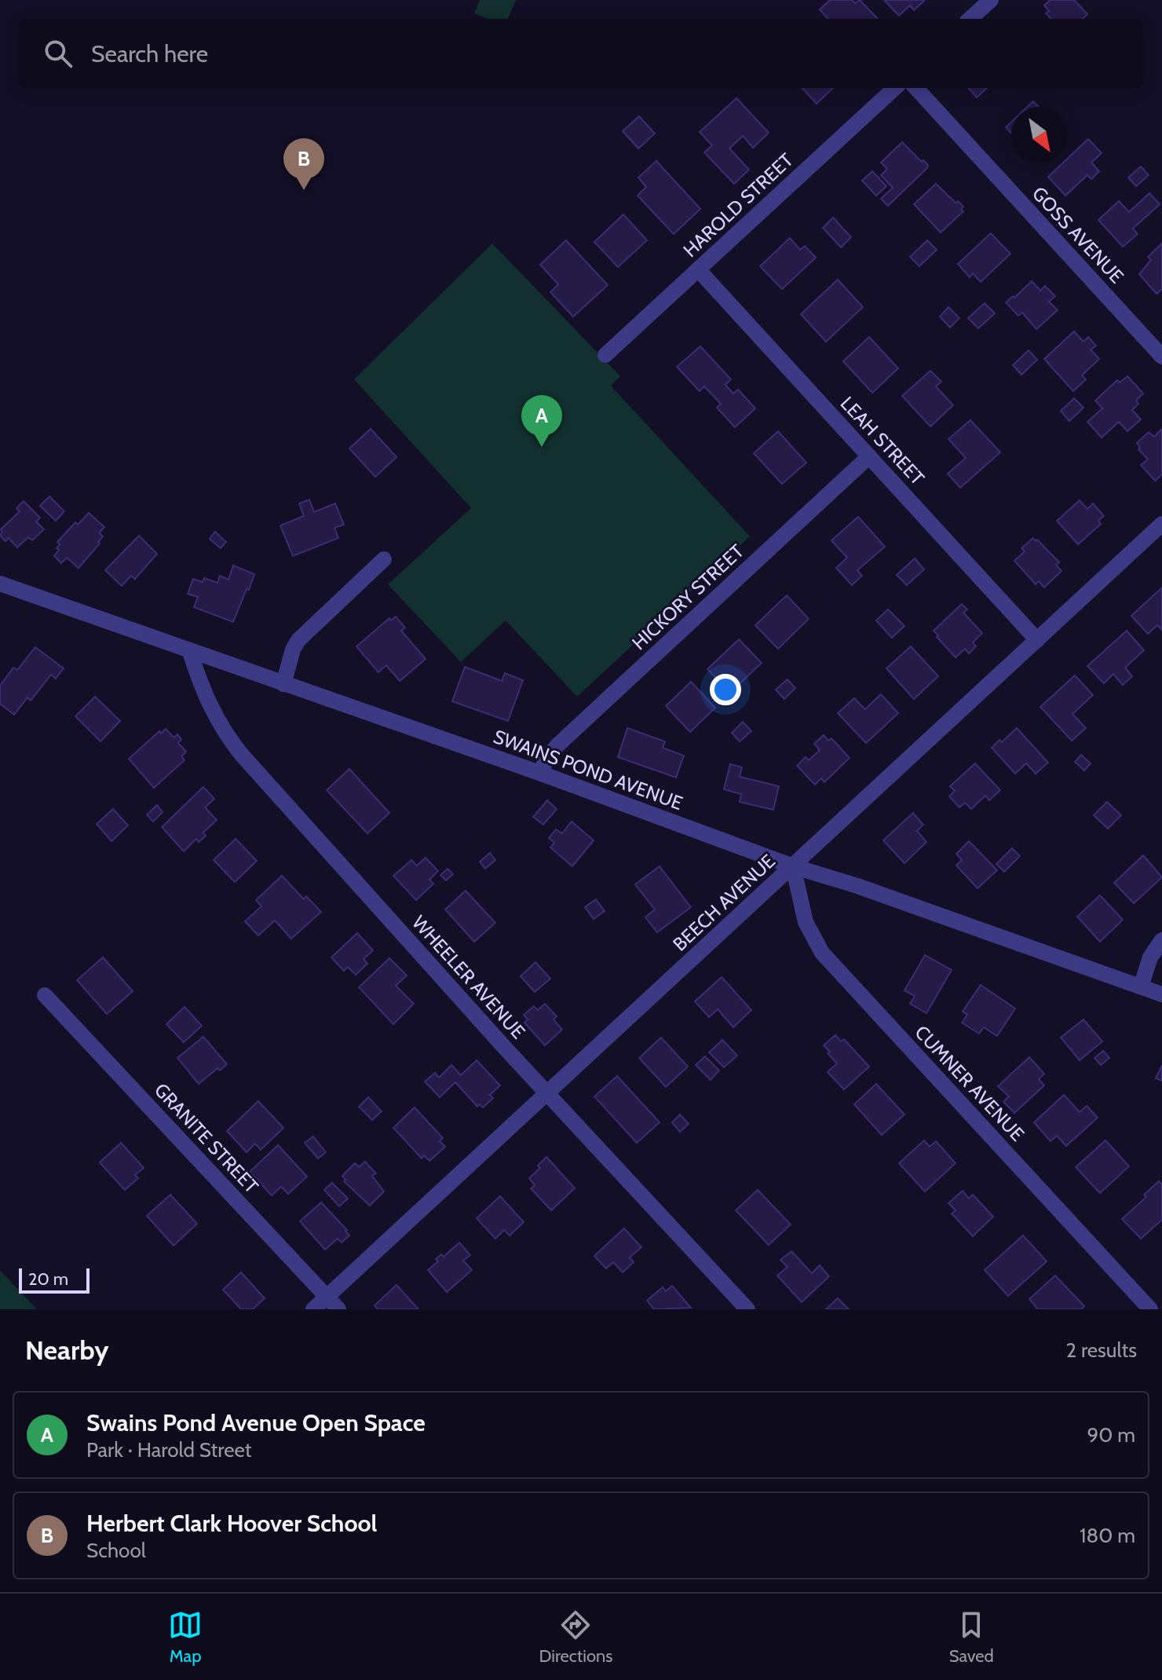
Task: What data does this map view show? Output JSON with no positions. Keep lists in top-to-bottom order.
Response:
{
  "streets": {
    "street": [
      "HAROLD STREET",
      "GOSS AVENUE",
      "LEAH STREET",
      "HICKORY STREET",
      "SWAINS POND AVENUE",
      "BEECH AVENUE",
      "WHEELER AVENUE",
      "CUMNER AVENUE",
      "GRANITE STREET"
    ]
  },
  "crossings": [
    ["HAROLD STREET", "LEAH STREET"],
    ["LEAH STREET", "HICKORY STREET"],
    ["LEAH STREET", "BEECH AVENUE"],
    ["HICKORY STREET", "SWAINS POND AVENUE"],
    ["SWAINS POND AVENUE", "BEECH AVENUE"],
    ["SWAINS POND AVENUE", "WHEELER AVENUE"],
    ["SWAINS POND AVENUE", "CUMNER AVENUE"],
    ["BEECH AVENUE", "WHEELER AVENUE"],
    ["BEECH AVENUE", "CUMNER AVENUE"],
    ["BEECH AVENUE", "GRANITE STREET"]
  ],
  "scale_bar": "20 m",
  "north": "bottom right",
  "page": {
    "search": "Search here",
    "pins": ["B", "A"],
    "scale": "20 m",
    "heading": ["Nearby", "2 results"],
    "list": [
      {
        "mark": "A",
        "name": "Swains Pond Avenue Open Space",
        "note": "Park · Harold Street",
        "value": "90 m"
      },
      {
        "mark": "B",
        "name": "Herbert Clark Hoover School",
        "note": "School",
        "value": "180 m"
      }
    ],
    "nav": ["Map", "Directions", "Saved"]
  }
}
